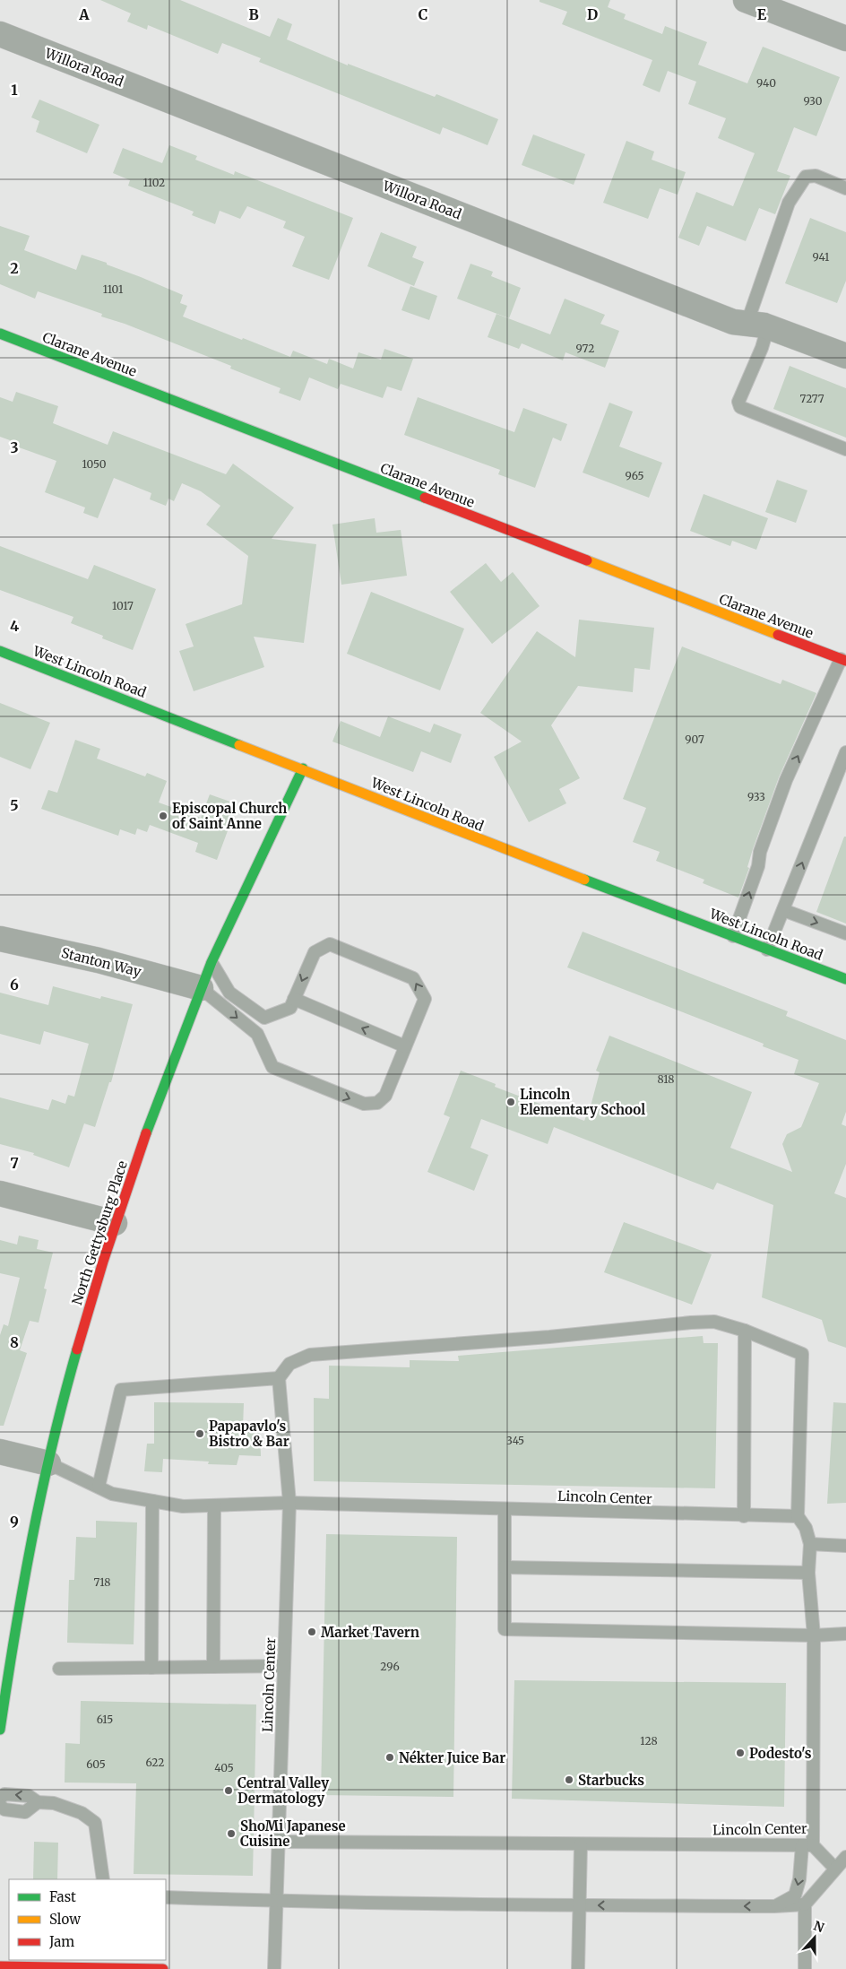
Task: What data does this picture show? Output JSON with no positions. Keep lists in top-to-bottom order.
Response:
{
  "streets": {
    "street": [
      "Willora Road",
      "Clarane Avenue",
      "West Lincoln Road",
      "Stanton Way",
      "North Gettysburg Place"
    ],
    "lane": ["Lincoln Center"]
  },
  "crossings": [
    ["West Lincoln Road", "North Gettysburg Place"],
    ["Stanton Way", "North Gettysburg Place"],
    ["North Gettysburg Place", "Lincoln Center"]
  ],
  "places": [
    "Episcopal Church of Saint Anne",
    "Lincoln Elementary School",
    "Papapavlo's Bistro & Bar",
    "Market Tavern",
    "Podesto's",
    "Nékter Juice Bar",
    "Starbucks",
    "Central Valley Dermatology",
    "ShoMi Japanese Cuisine"
  ],
  "house_numbers": [
    "940",
    "930",
    "1102",
    "941",
    "1101",
    "972",
    "7277",
    "1050",
    "965",
    "1017",
    "907",
    "933",
    "818",
    "345",
    "718",
    "296",
    "615",
    "128",
    "622",
    "605",
    "405"
  ],
  "legend": ["Fast", "Slow", "Jam"],
  "north": "top",
  "grid": {
    "columns": [
      "A",
      "B",
      "C",
      "D",
      "E"
    ],
    "rows": [
      "1",
      "2",
      "3",
      "4",
      "5",
      "6",
      "7",
      "8",
      "9"
    ]
  }
}
